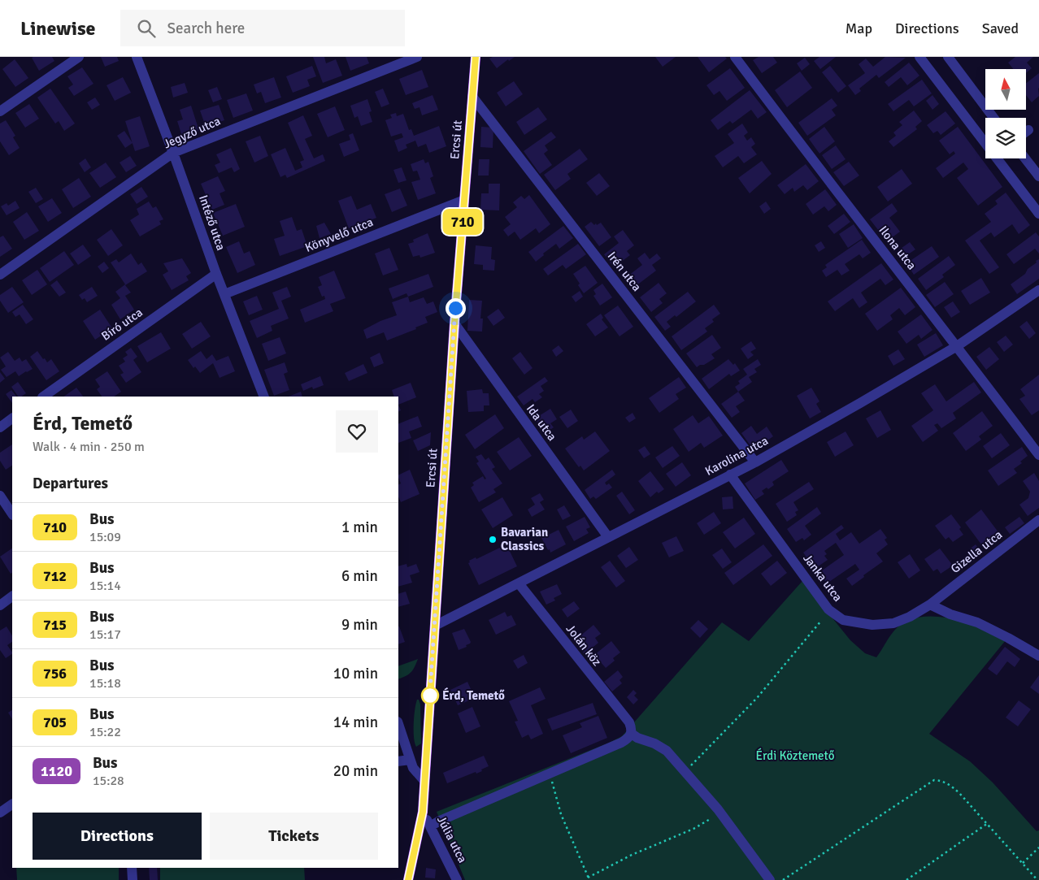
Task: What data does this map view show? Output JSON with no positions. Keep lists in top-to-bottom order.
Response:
{
  "streets": {
    "main road": ["Ercsi út"],
    "street": [
      "Jegyző utca",
      "Intéző utca",
      "Könyvelő utca",
      "Ilona utca",
      "Irén utca",
      "Bíró utca",
      "Ida utca",
      "Karolina utca",
      "Gizella utca",
      "Janka utca",
      "Jolán köz",
      "Júlia utca"
    ]
  },
  "crossings": [
    ["Jegyző utca", "Intéző utca"],
    ["Ercsi út", "Könyvelő utca"],
    ["Ercsi út", "Irén utca"],
    ["Ercsi út", "Ida utca"],
    ["Ercsi út", "Karolina utca"],
    ["Ercsi út", "Júlia utca"],
    ["Intéző utca", "Könyvelő utca"],
    ["Intéző utca", "Bíró utca"],
    ["Ilona utca", "Karolina utca"],
    ["Irén utca", "Karolina utca"],
    ["Ida utca", "Karolina utca"],
    ["Karolina utca", "Janka utca"],
    ["Karolina utca", "Jolán köz"],
    ["Gizella utca", "Janka utca"]
  ],
  "parks": ["Érdi Köztemető"],
  "places": ["Bavarian Classics", "Érd, Temető"],
  "lines": ["bus line 710"],
  "north": "top",
  "page": {
    "header": "Linewise",
    "search": "Search here",
    "nav": ["Map", "Directions", "Saved"],
    "on_map": "710",
    "heading": [
      ["Érd, Temető", "Walk · 4 min · 250 m"],
      "Departures"
    ],
    "list": [
      {
        "mark": "710",
        "name": "Bus",
        "note": "15:09",
        "value": "1 min"
      },
      {
        "mark": "712",
        "name": "Bus",
        "note": "15:14",
        "value": "6 min"
      },
      {
        "mark": "715",
        "name": "Bus",
        "note": "15:17",
        "value": "9 min"
      },
      {
        "mark": "756",
        "name": "Bus",
        "note": "15:18",
        "value": "10 min"
      },
      {
        "mark": "705",
        "name": "Bus",
        "note": "15:22",
        "value": "14 min"
      },
      {
        "mark": "1120",
        "name": "Bus",
        "note": "15:28",
        "value": "20 min"
      }
    ],
    "buttons": ["Directions", "Tickets"]
  }
}
